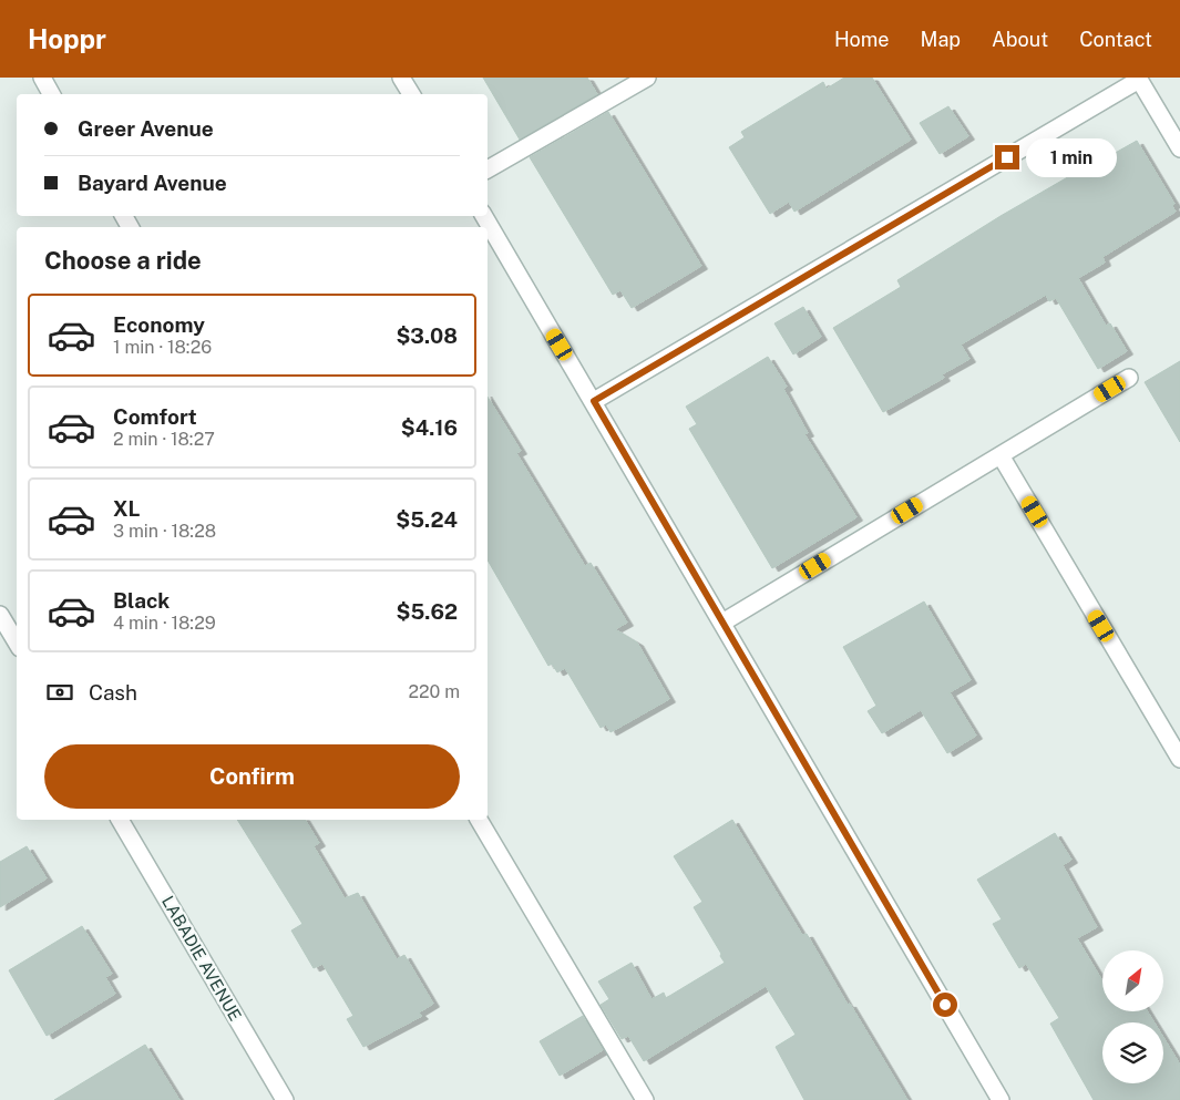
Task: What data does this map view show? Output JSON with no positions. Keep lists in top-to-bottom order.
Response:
{
  "streets": {
    "street": ["LABADIE AVENUE"]
  },
  "north": "top right",
  "page": {
    "header": "Hoppr",
    "nav": [
      "Home",
      "Map",
      "About",
      "Contact"
    ],
    "banner": ["Greer Avenue", "Bayard Avenue"],
    "bubble": "1 min",
    "heading": "Choose a ride",
    "list": [
      {
        "name": "Economy",
        "note": "1 min · 18:26",
        "value": "$3.08"
      },
      {
        "name": "Comfort",
        "note": "2 min · 18:27",
        "value": "$4.16"
      },
      {
        "name": "XL",
        "note": "3 min · 18:28",
        "value": "$5.24"
      },
      {
        "name": "Black",
        "note": "4 min · 18:29",
        "value": "$5.62"
      }
    ],
    "pay": ["Cash", "220 m"],
    "buttons": "Confirm"
  }
}
